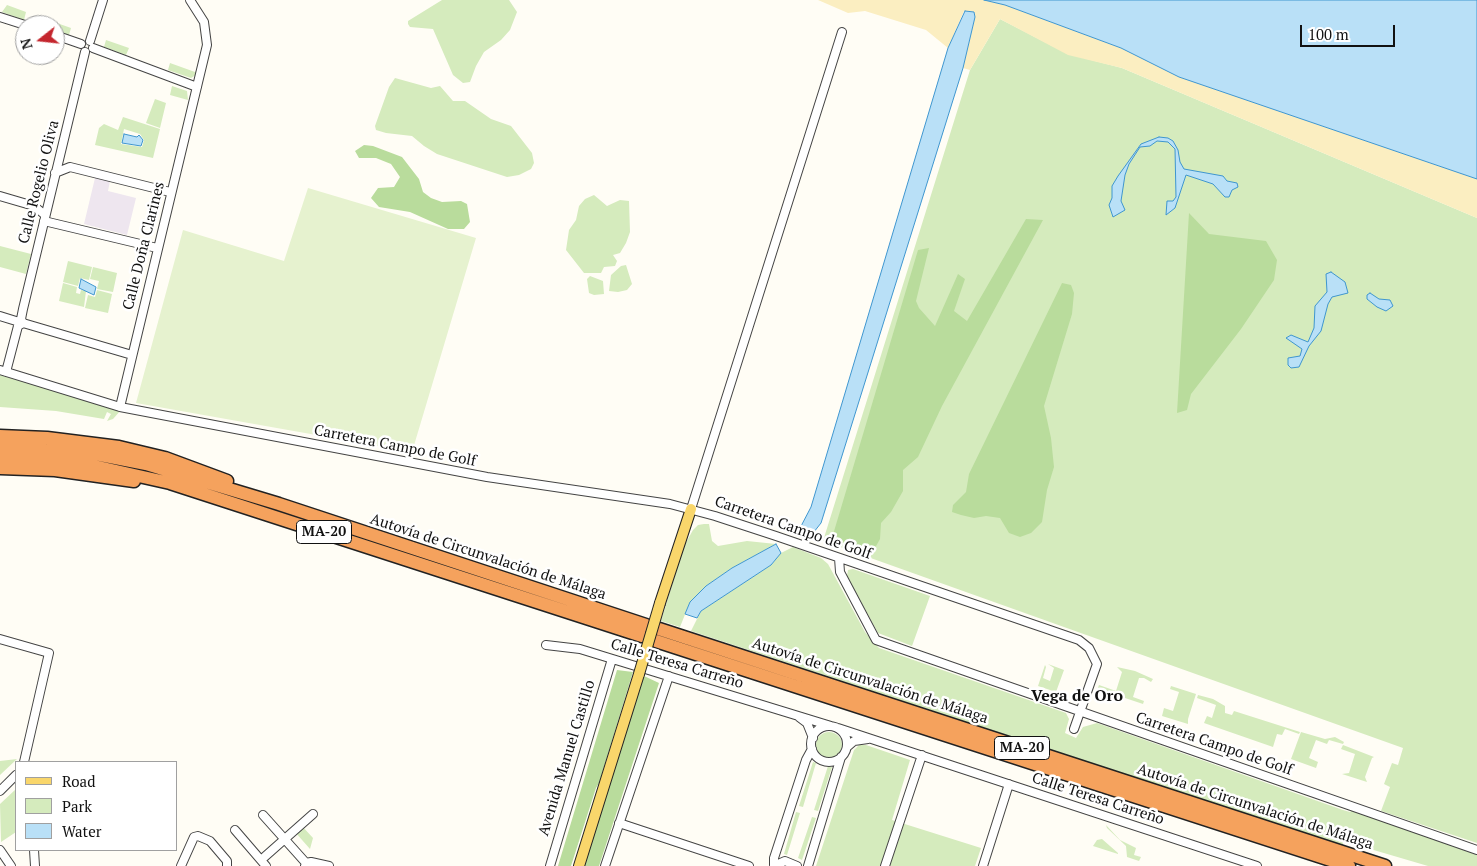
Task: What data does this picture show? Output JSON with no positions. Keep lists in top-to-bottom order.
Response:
{
  "streets": {
    "highway": ["MA-20", "Autovía de Circunvalación de Málaga"],
    "street": [
      "Calle Rogelio Oliva",
      "Calle Doña Clarines",
      "Carretera Campo de Golf",
      "Calle Teresa Carreño",
      "Avenida Manuel Castillo"
    ]
  },
  "crossings": [
    ["Calle Rogelio Oliva", "Carretera Campo de Golf"],
    ["Calle Doña Clarines", "Carretera Campo de Golf"],
    ["Calle Teresa Carreño", "Avenida Manuel Castillo"]
  ],
  "districts": ["Vega de Oro"],
  "legend": ["Road", "Park", "Water"],
  "scale_bar": "100 m",
  "north": "left"
}
